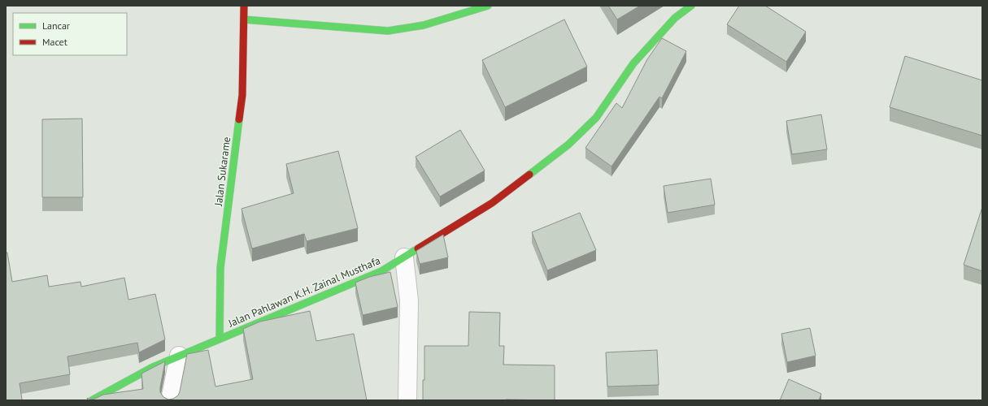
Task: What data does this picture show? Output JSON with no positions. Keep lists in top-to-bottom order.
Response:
{
  "streets": {
    "street": ["Jalan Sukarame", "Jalan Pahlawan K.H. Zainal Musthafa"]
  },
  "crossings": [
    ["Jalan Sukarame", "Jalan Pahlawan K.H. Zainal Musthafa"]
  ],
  "legend": ["Lancar", "Macet"]
}
